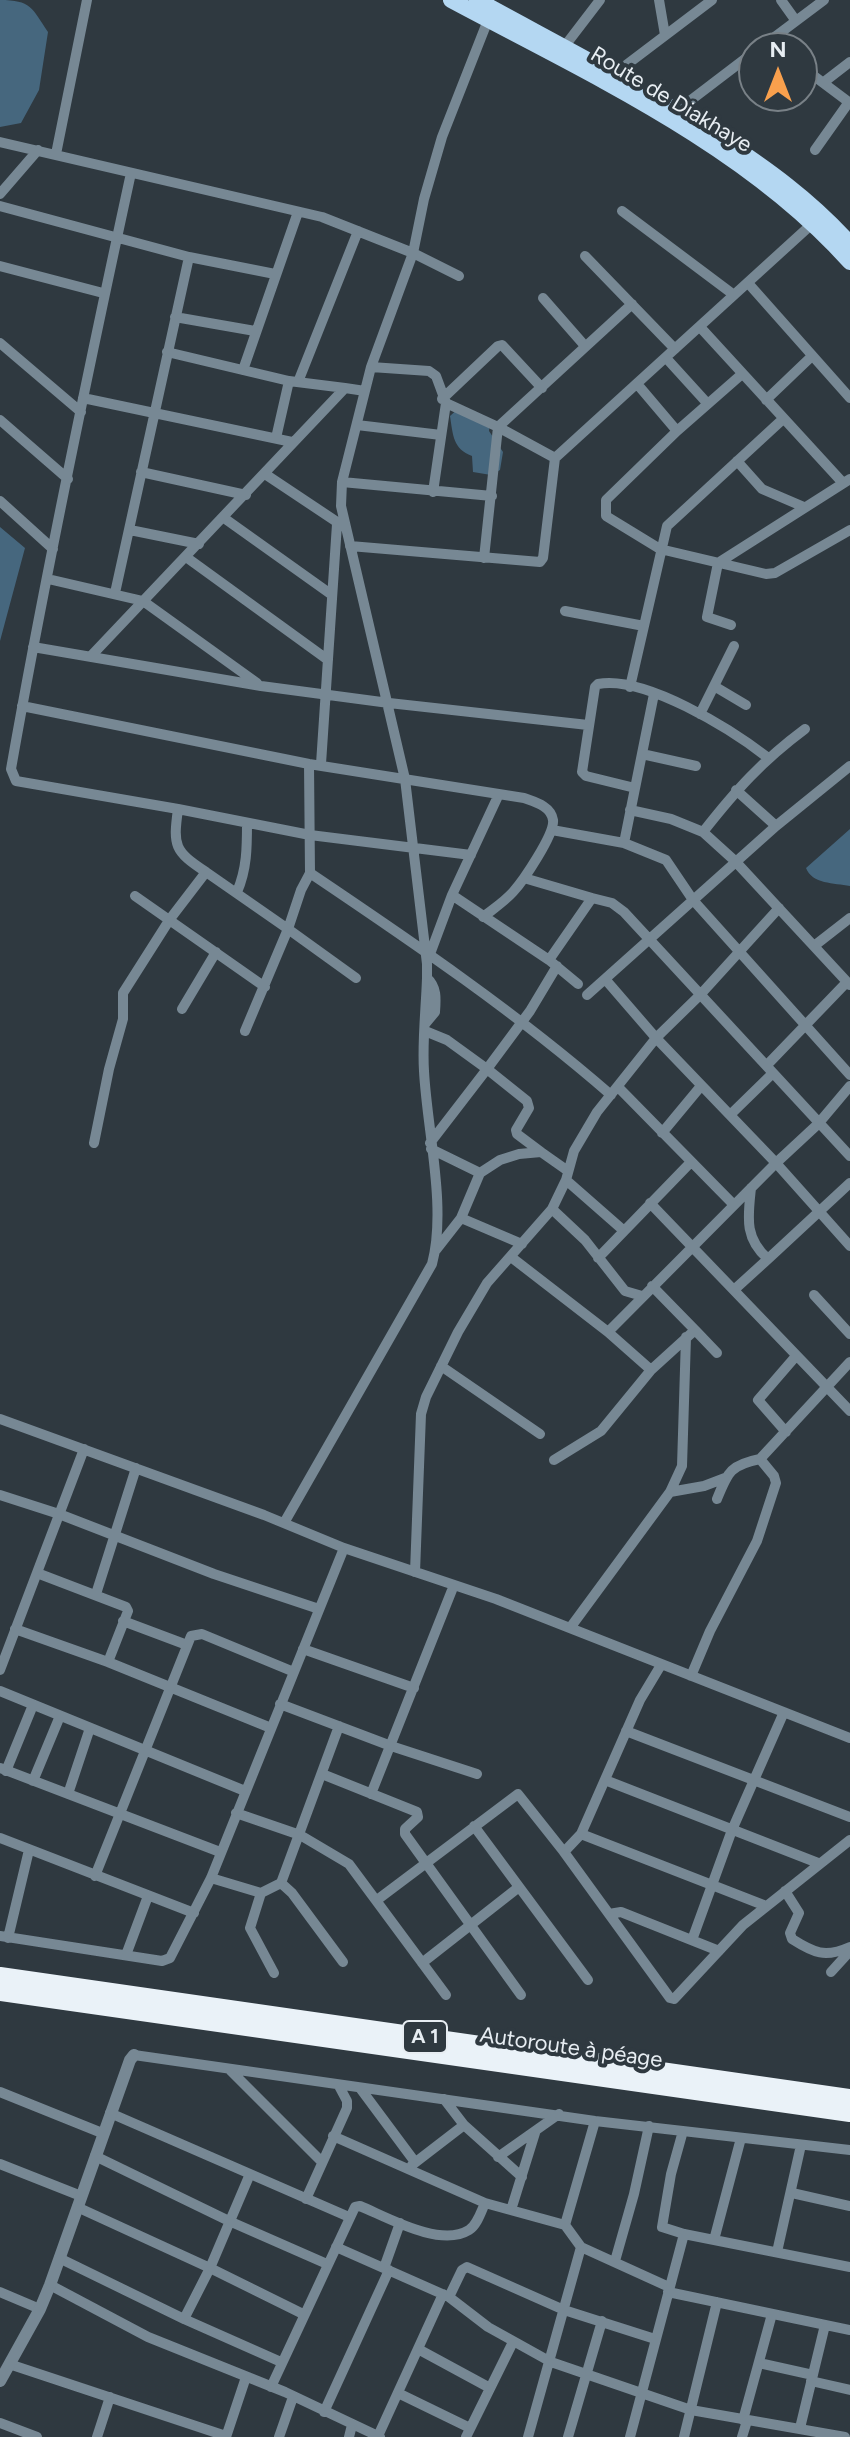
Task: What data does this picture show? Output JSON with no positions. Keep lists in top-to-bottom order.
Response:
{
  "streets": {
    "highway": ["A 1", "Autoroute à péage"],
    "main road": ["Route de Diakhaye"]
  },
  "north": "top"
}
